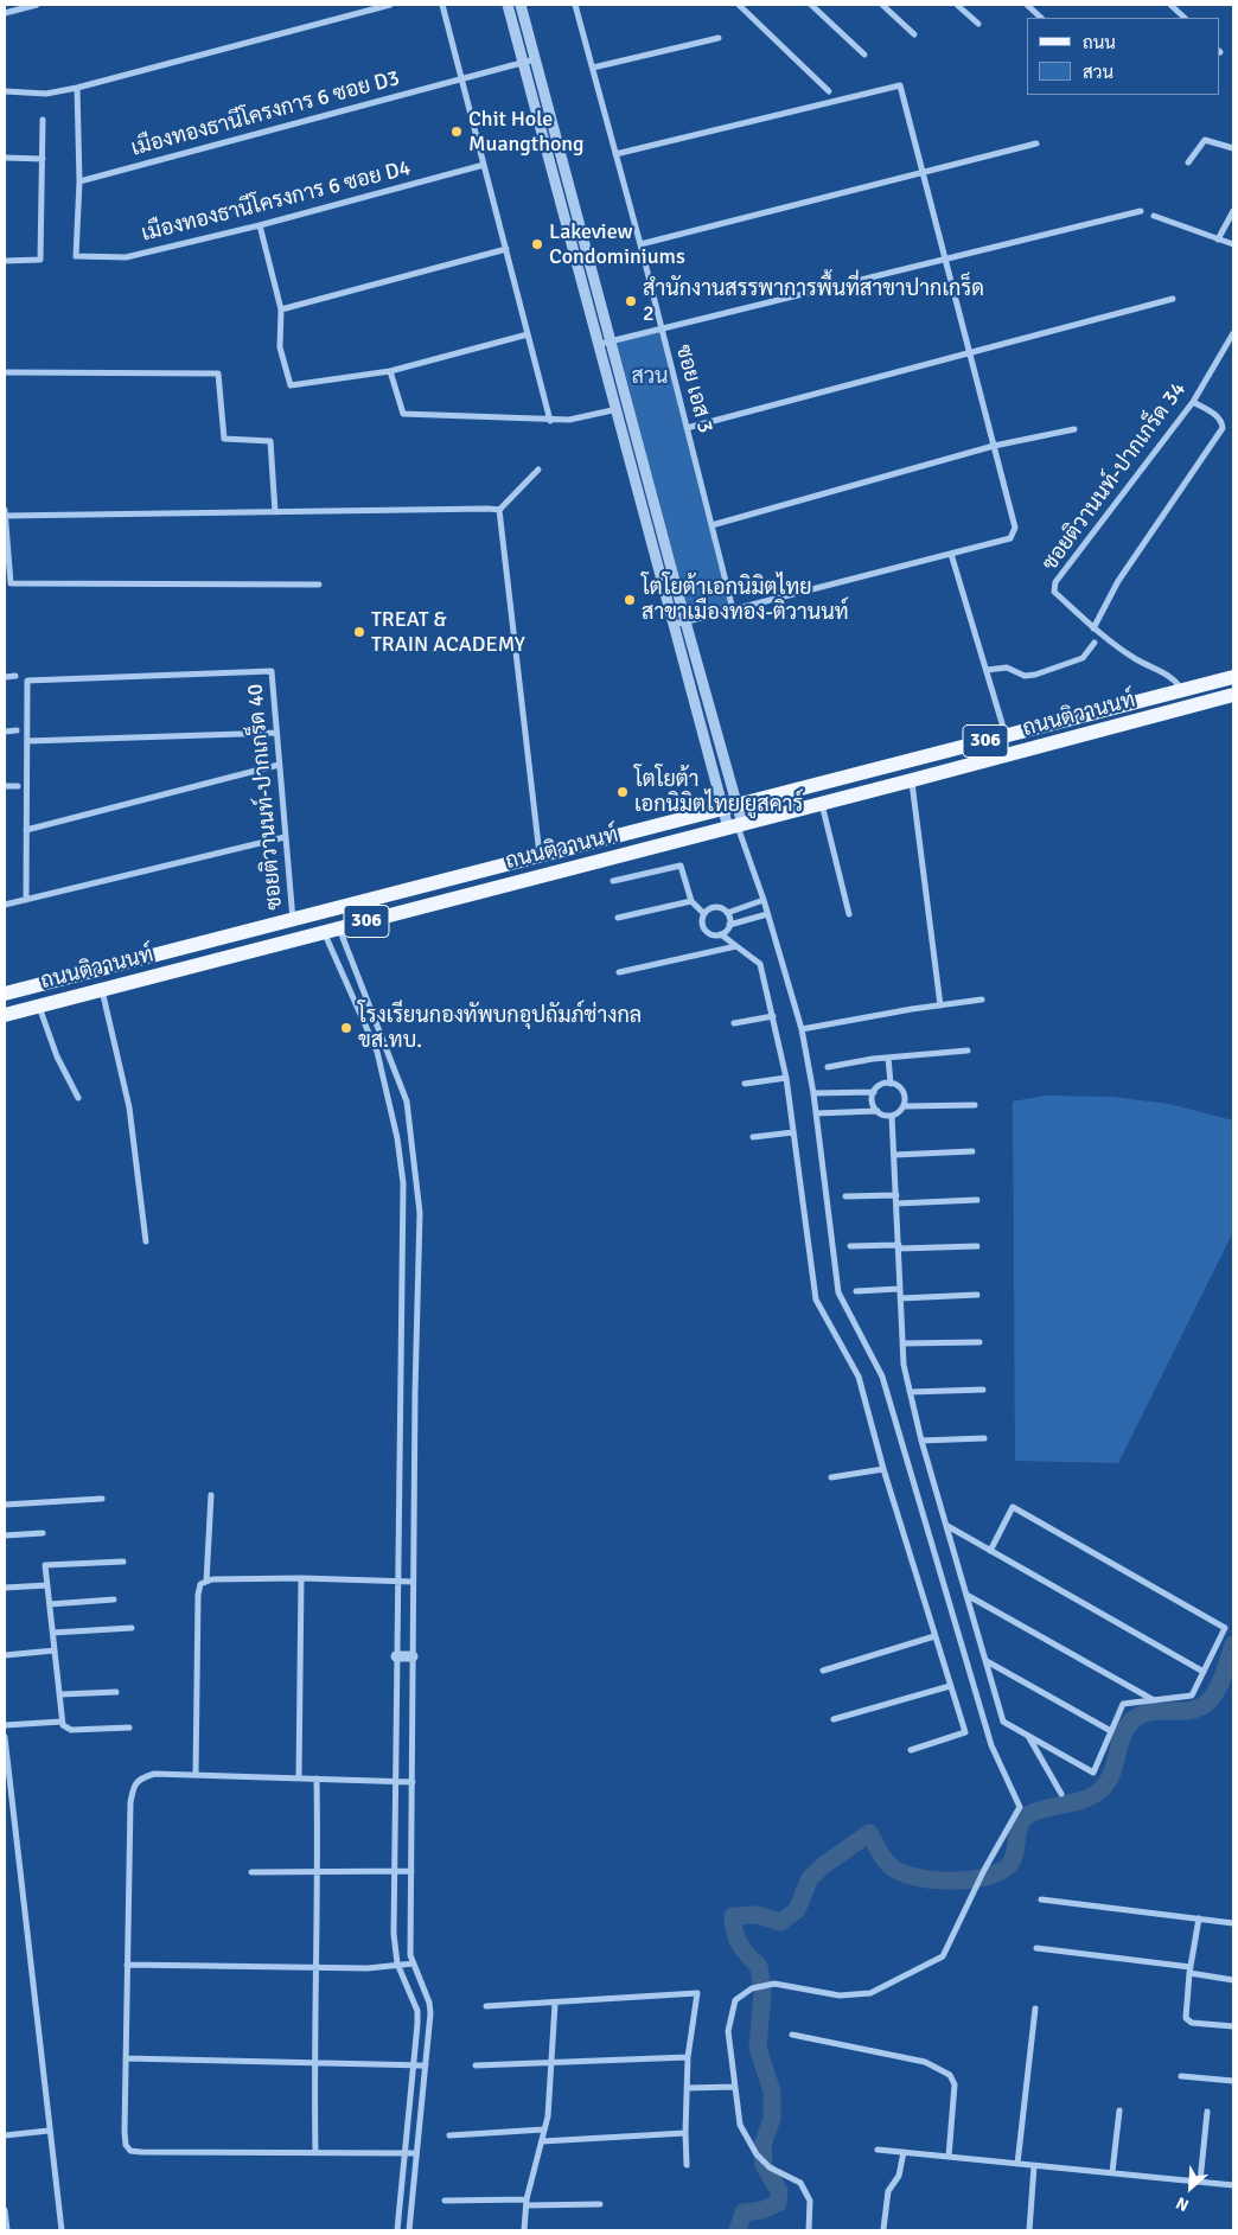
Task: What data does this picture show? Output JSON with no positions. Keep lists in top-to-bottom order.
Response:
{
  "streets": {
    "main road": ["ถนนติวานนท์", "306"],
    "street": [
      "เมืองทองธานีโครงการ 6 ซอย D3",
      "เมืองทองธานีโครงการ 6 ซอย D4",
      "ซอย เอส 3",
      "ซอยติวานนท์-ปากเกร็ด 34",
      "ซอยติวานนท์-ปากเกร็ด 40"
    ]
  },
  "crossings": [
    ["เมืองทองธานีโครงการ 6 ซอย D3", "เมืองทองธานีโครงการ 6 ซอย D4"],
    ["ซอยติวานนท์-ปากเกร็ด 34", "ถนนติวานนท์"],
    ["ถนนติวานนท์", "ซอยติวานนท์-ปากเกร็ด 40"]
  ],
  "parks": ["สวน"],
  "places": [
    "Chit Hole Muangthong",
    "Lakeview Condominiums",
    "สำนักงานสรรพาการพื้นที่สาขาปากเกร็ด 2",
    "โตโยต้าเอกนิมิตไทย สาขาเมืองทอง-ติวานนท์",
    "TREAT & TRAIN ACADEMY",
    "โตโยต้า เอกนิมิตไทย ยูสคาร์",
    "โรงเรียนกองทัพบกอุปถัมภ์ช่างกล ขส.ทบ."
  ],
  "legend": ["ถนน", "สวน"],
  "north": "bottom left"
}
